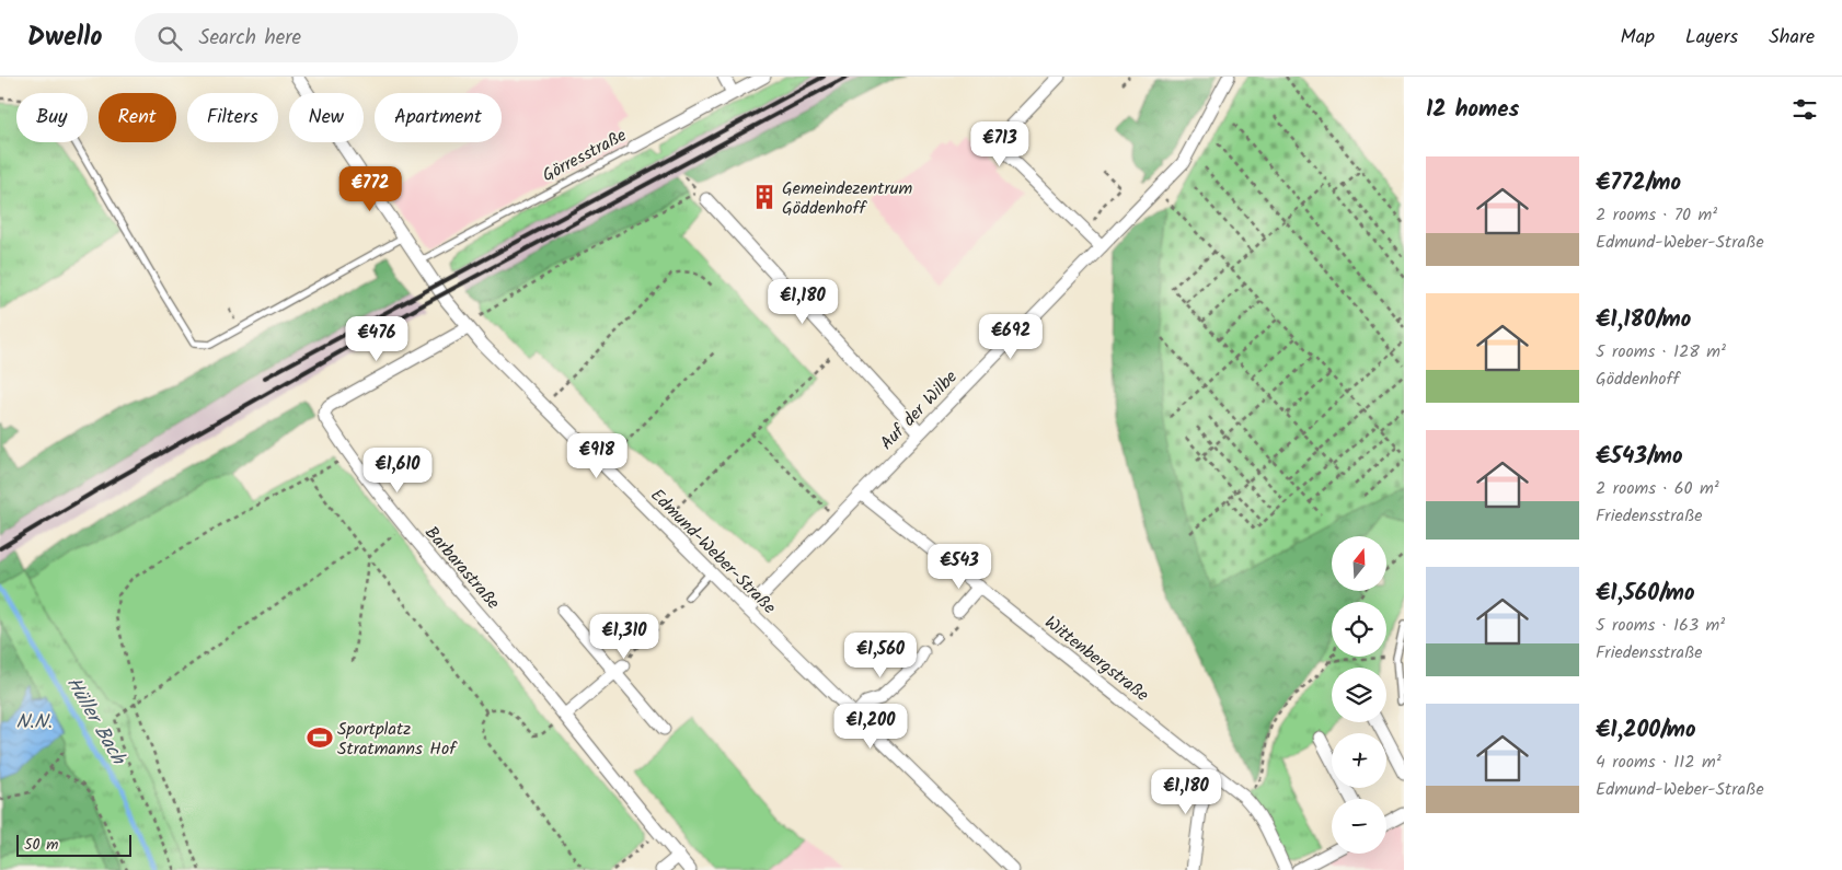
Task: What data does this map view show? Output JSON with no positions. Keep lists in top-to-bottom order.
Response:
{
  "streets": {
    "street": [
      "Görresstraße",
      "Auf der Wilbe",
      "Edmund-Weber-Straße",
      "Barbarastraße",
      "Wittenbergstraße"
    ]
  },
  "crossings": [
    ["Görresstraße", "Edmund-Weber-Straße"],
    ["Auf der Wilbe", "Edmund-Weber-Straße"],
    ["Auf der Wilbe", "Wittenbergstraße"],
    ["Edmund-Weber-Straße", "Barbarastraße"]
  ],
  "water": ["Hüller Bach", "N.N."],
  "places": {
    "building": ["Gemeindezentrum Göddenhoff"],
    "sports": ["Sportplatz Stratmanns Hof"]
  },
  "scale_bar": "50 m",
  "north": "top",
  "page": {
    "header": "Dwello",
    "search": "Search here",
    "nav": ["Map", "Layers", "Share"],
    "heading": "12 homes",
    "chip": [
      "Buy",
      "Rent",
      "Filters",
      "New",
      "Apartment"
    ],
    "price": [
      "€713",
      "€772",
      "€1,180",
      "€692",
      "€476",
      "€918",
      "€1,610",
      "€543",
      "€1,310",
      "€1,560",
      "€1,200",
      "€1,180"
    ],
    "list": [
      {
        "name": "€772/mo",
        "note": "2 rooms · 70 m² · Edmund-Weber-Straße"
      },
      {
        "name": "€1,180/mo",
        "note": "5 rooms · 128 m² · Göddenhoff"
      },
      {
        "name": "€543/mo",
        "note": "2 rooms · 60 m² · Friedensstraße"
      },
      {
        "name": "€1,560/mo",
        "note": "5 rooms · 163 m² · Friedensstraße"
      },
      {
        "name": "€1,200/mo",
        "note": "4 rooms · 112 m² · Edmund-Weber-Straße"
      }
    ],
    "map_buttons": ["+", "−"],
    "scale": "50 m"
  }
}
